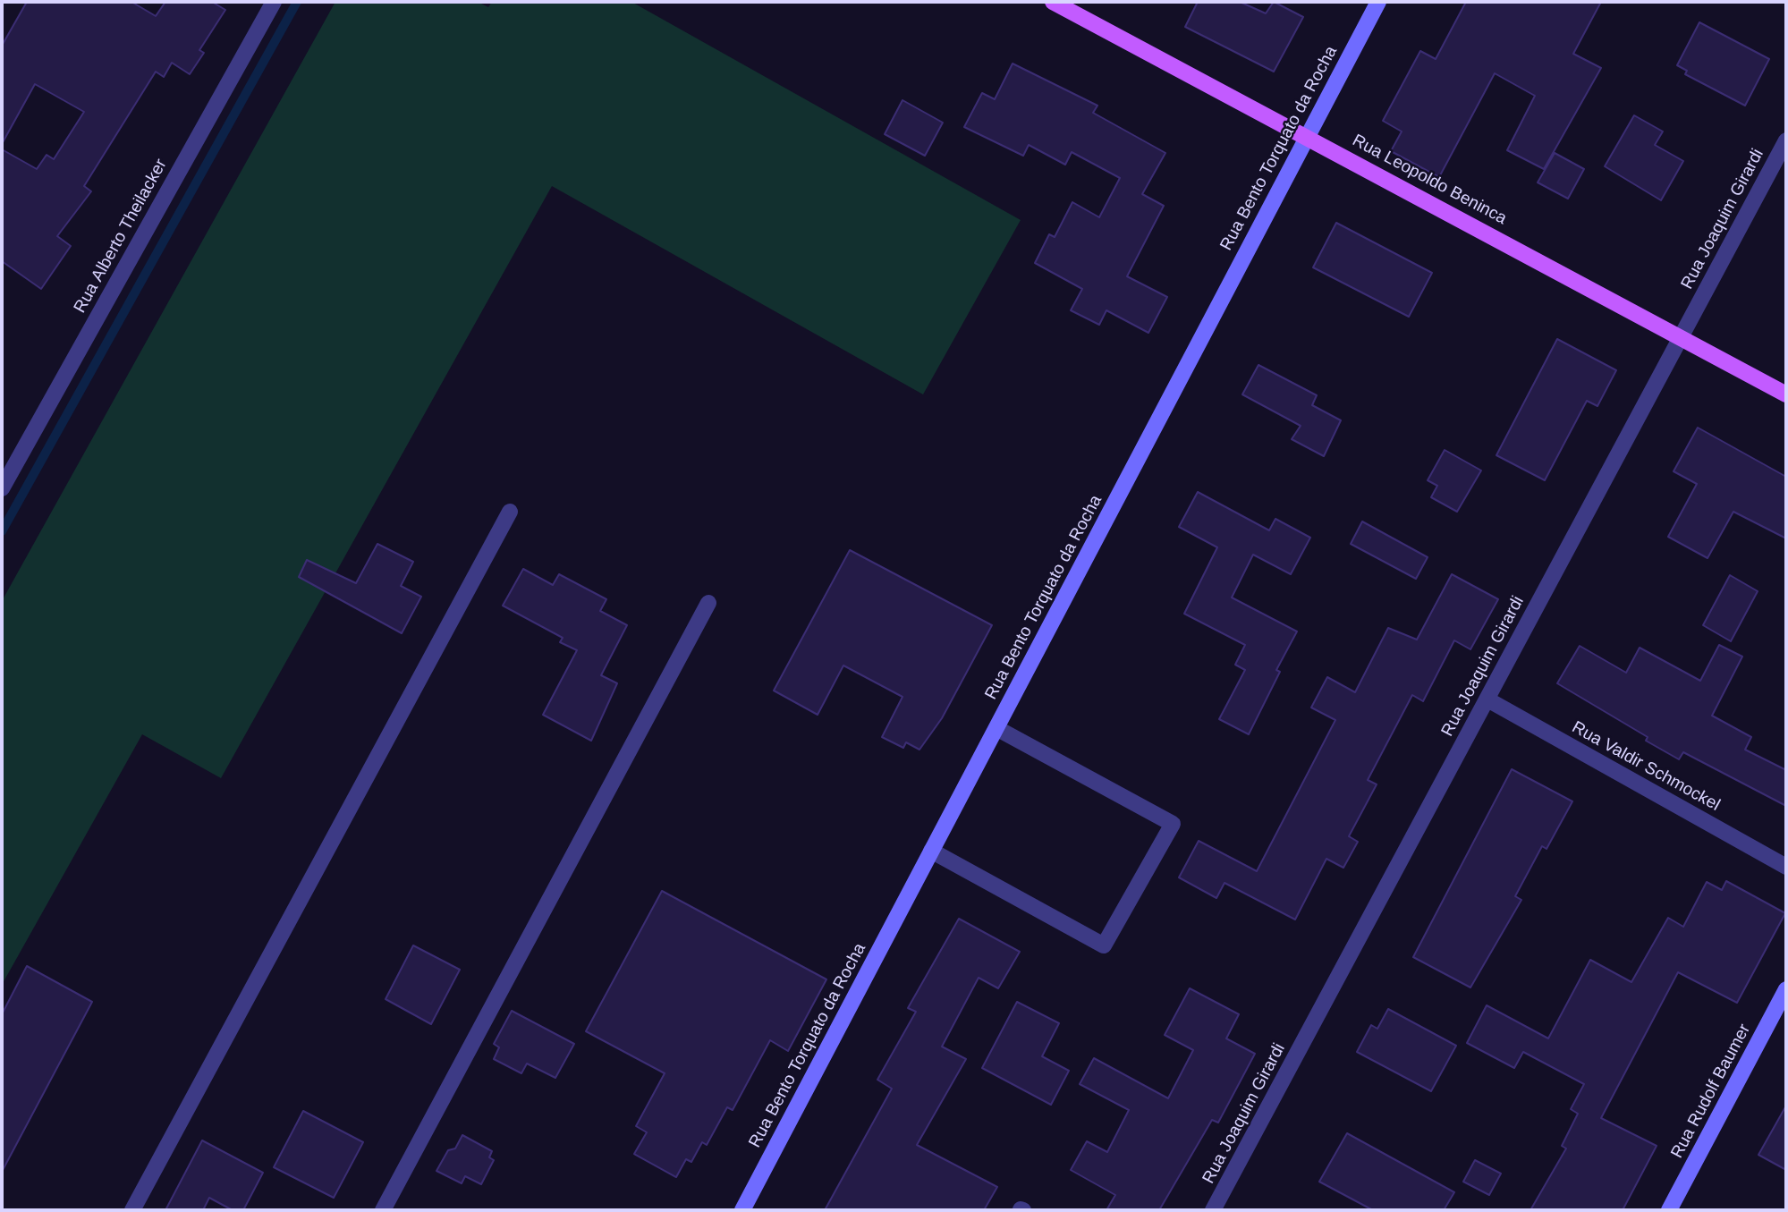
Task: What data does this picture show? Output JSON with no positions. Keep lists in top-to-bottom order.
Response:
{
  "streets": {
    "main road": ["Rua Leopoldo Beninca"],
    "street": [
      "Rua Bento Torquato da Rocha",
      "Rua Joaquim Girardi",
      "Rua Alberto Theilacker",
      "Rua Valdir Schmockel",
      "Rua Rudolf Baumer"
    ]
  },
  "crossings": [
    ["Rua Bento Torquato da Rocha", "Rua Leopoldo Beninca"],
    ["Rua Leopoldo Beninca", "Rua Joaquim Girardi"],
    ["Rua Joaquim Girardi", "Rua Valdir Schmockel"]
  ]
}
